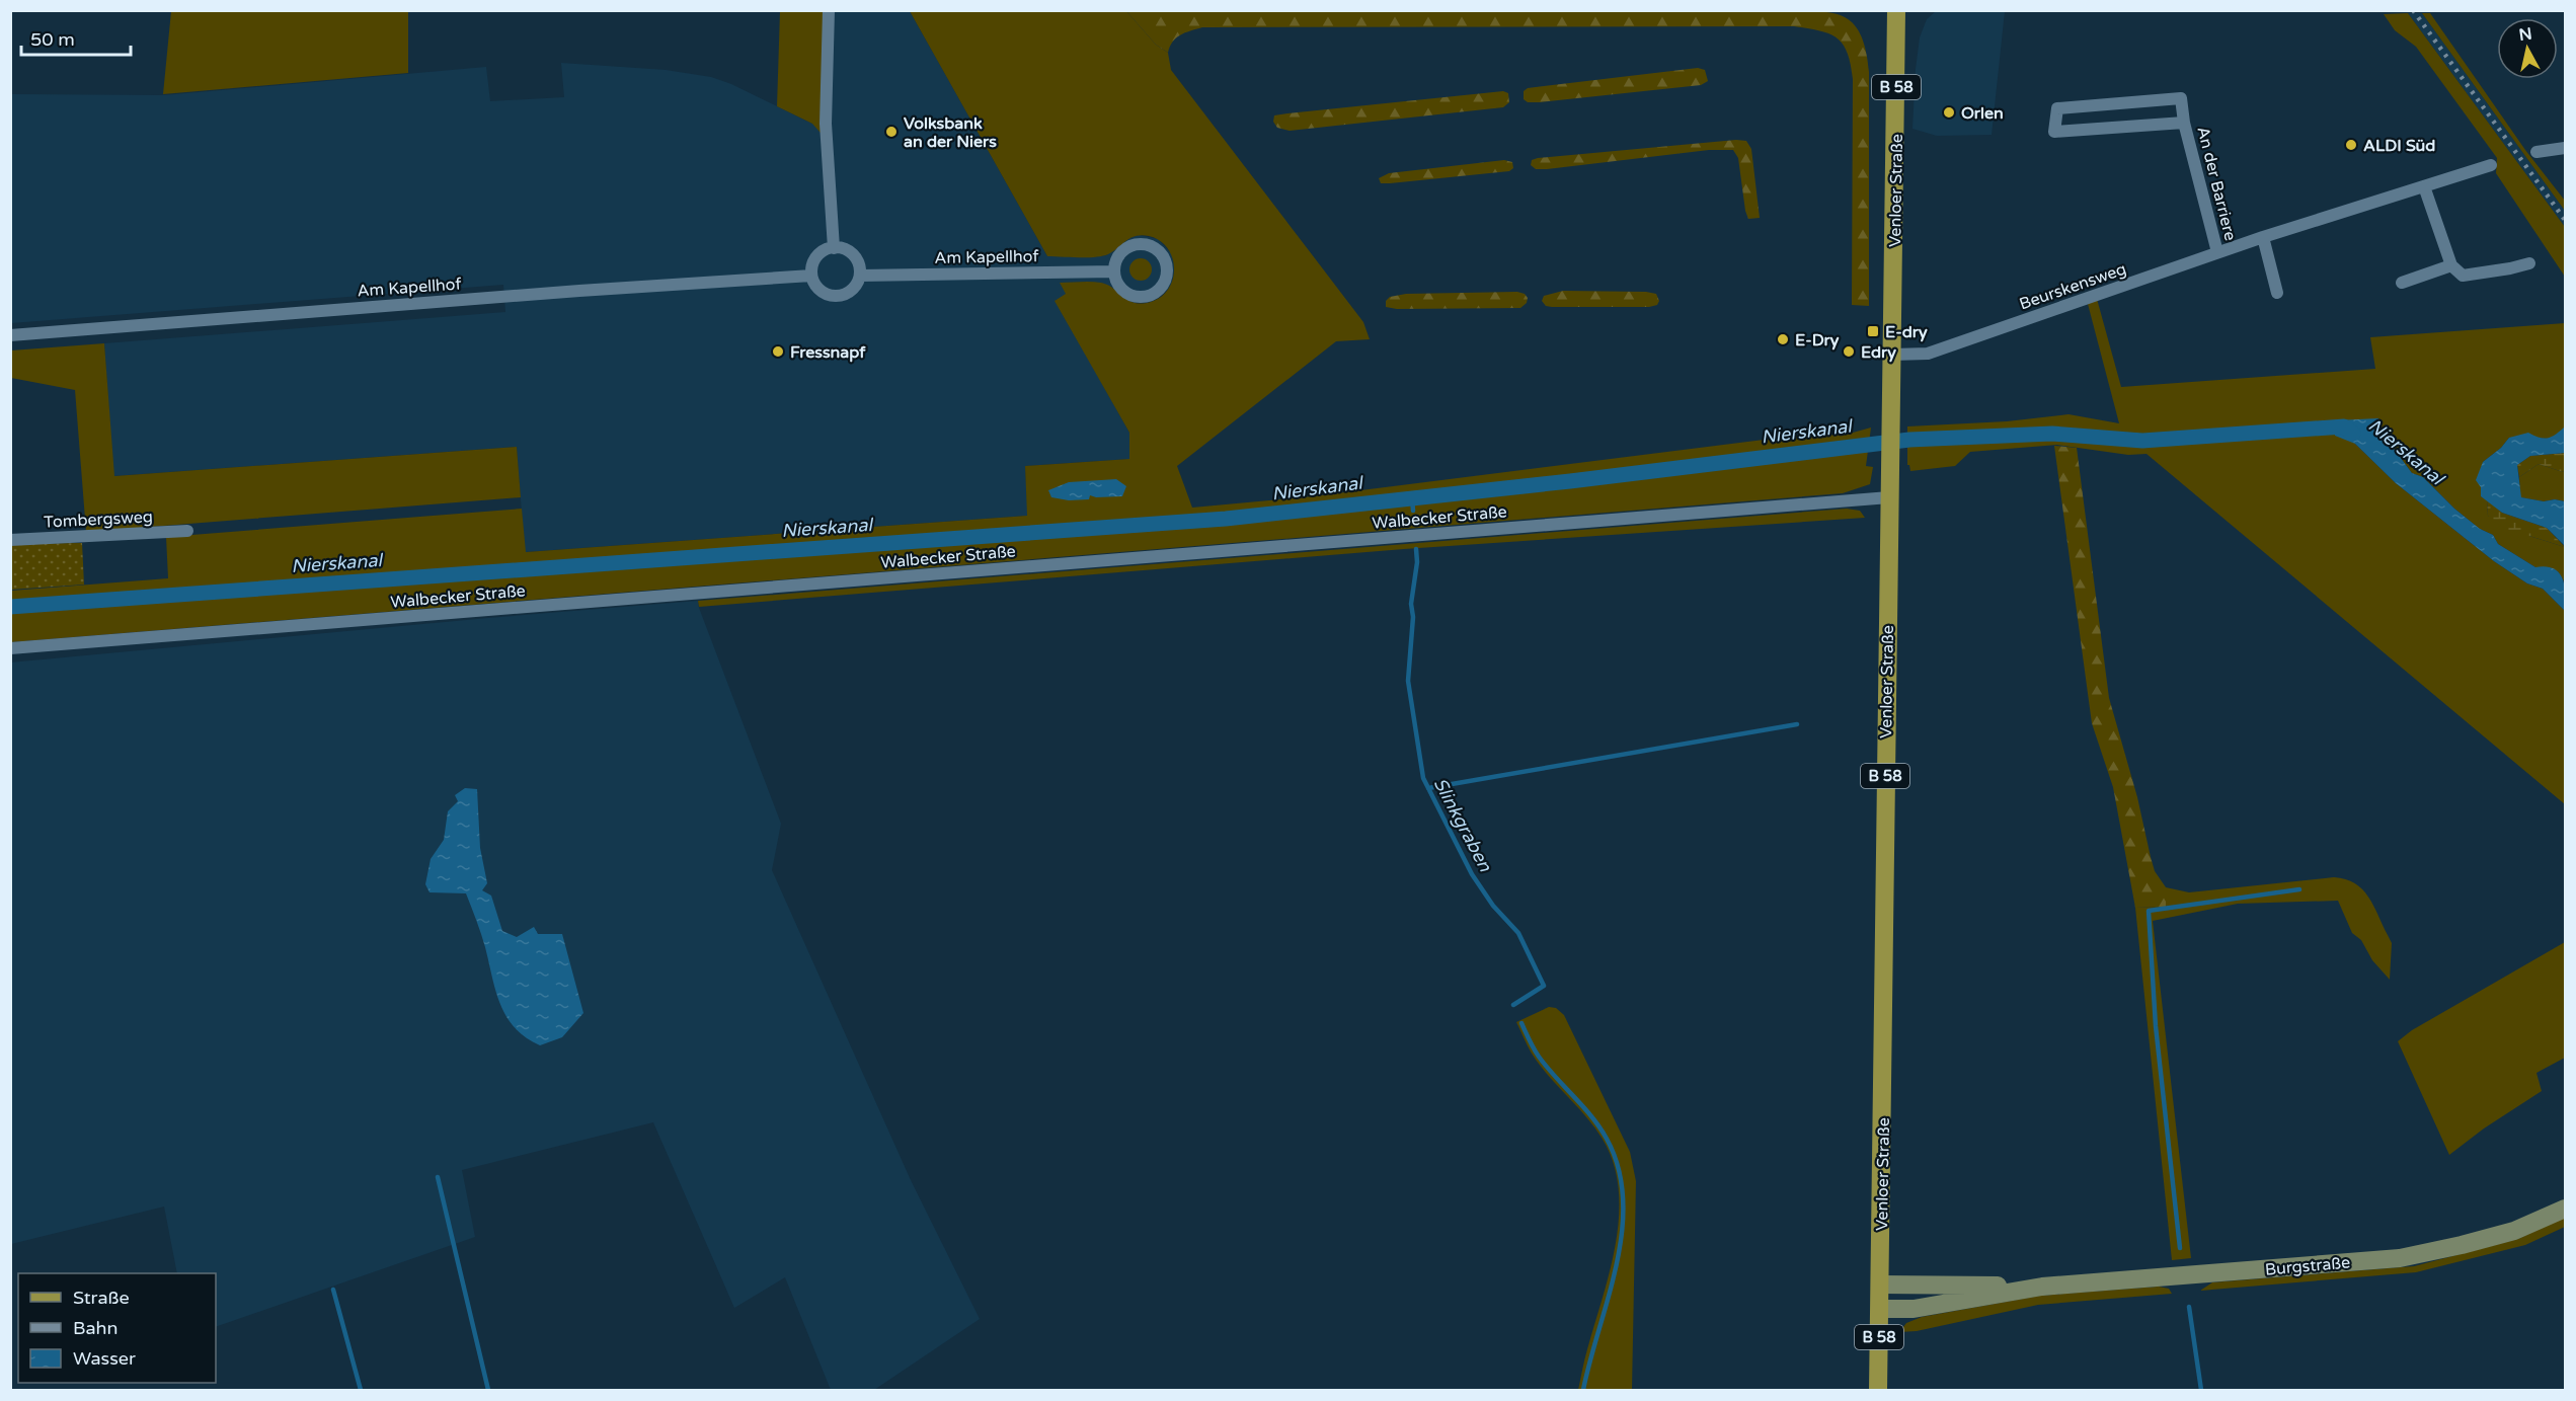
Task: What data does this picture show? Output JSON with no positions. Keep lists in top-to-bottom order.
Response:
{
  "streets": {
    "main road": ["B 58", "Venloer Straße"],
    "street": [
      "An der Barriere",
      "Am Kapellhof",
      "Beurskensweg",
      "Walbecker Straße",
      "Tombergsweg",
      "Burgstraße"
    ]
  },
  "crossings": [
    ["An der Barriere", "Beurskensweg"],
    ["Venloer Straße", "Beurskensweg"],
    ["Venloer Straße", "Walbecker Straße"],
    ["Venloer Straße", "Burgstraße"]
  ],
  "water": ["Nierskanal", "Slinkgraben"],
  "places": {
    "other": [
      "Orlen",
      "Volksbank an der Niers",
      "ALDI Süd",
      "E-Dry",
      "Fressnapf",
      "Edry"
    ],
    "transit": ["E-dry"]
  },
  "legend": ["Straße", "Bahn", "Wasser"],
  "scale_bar": "50 m",
  "north": "top"
}
